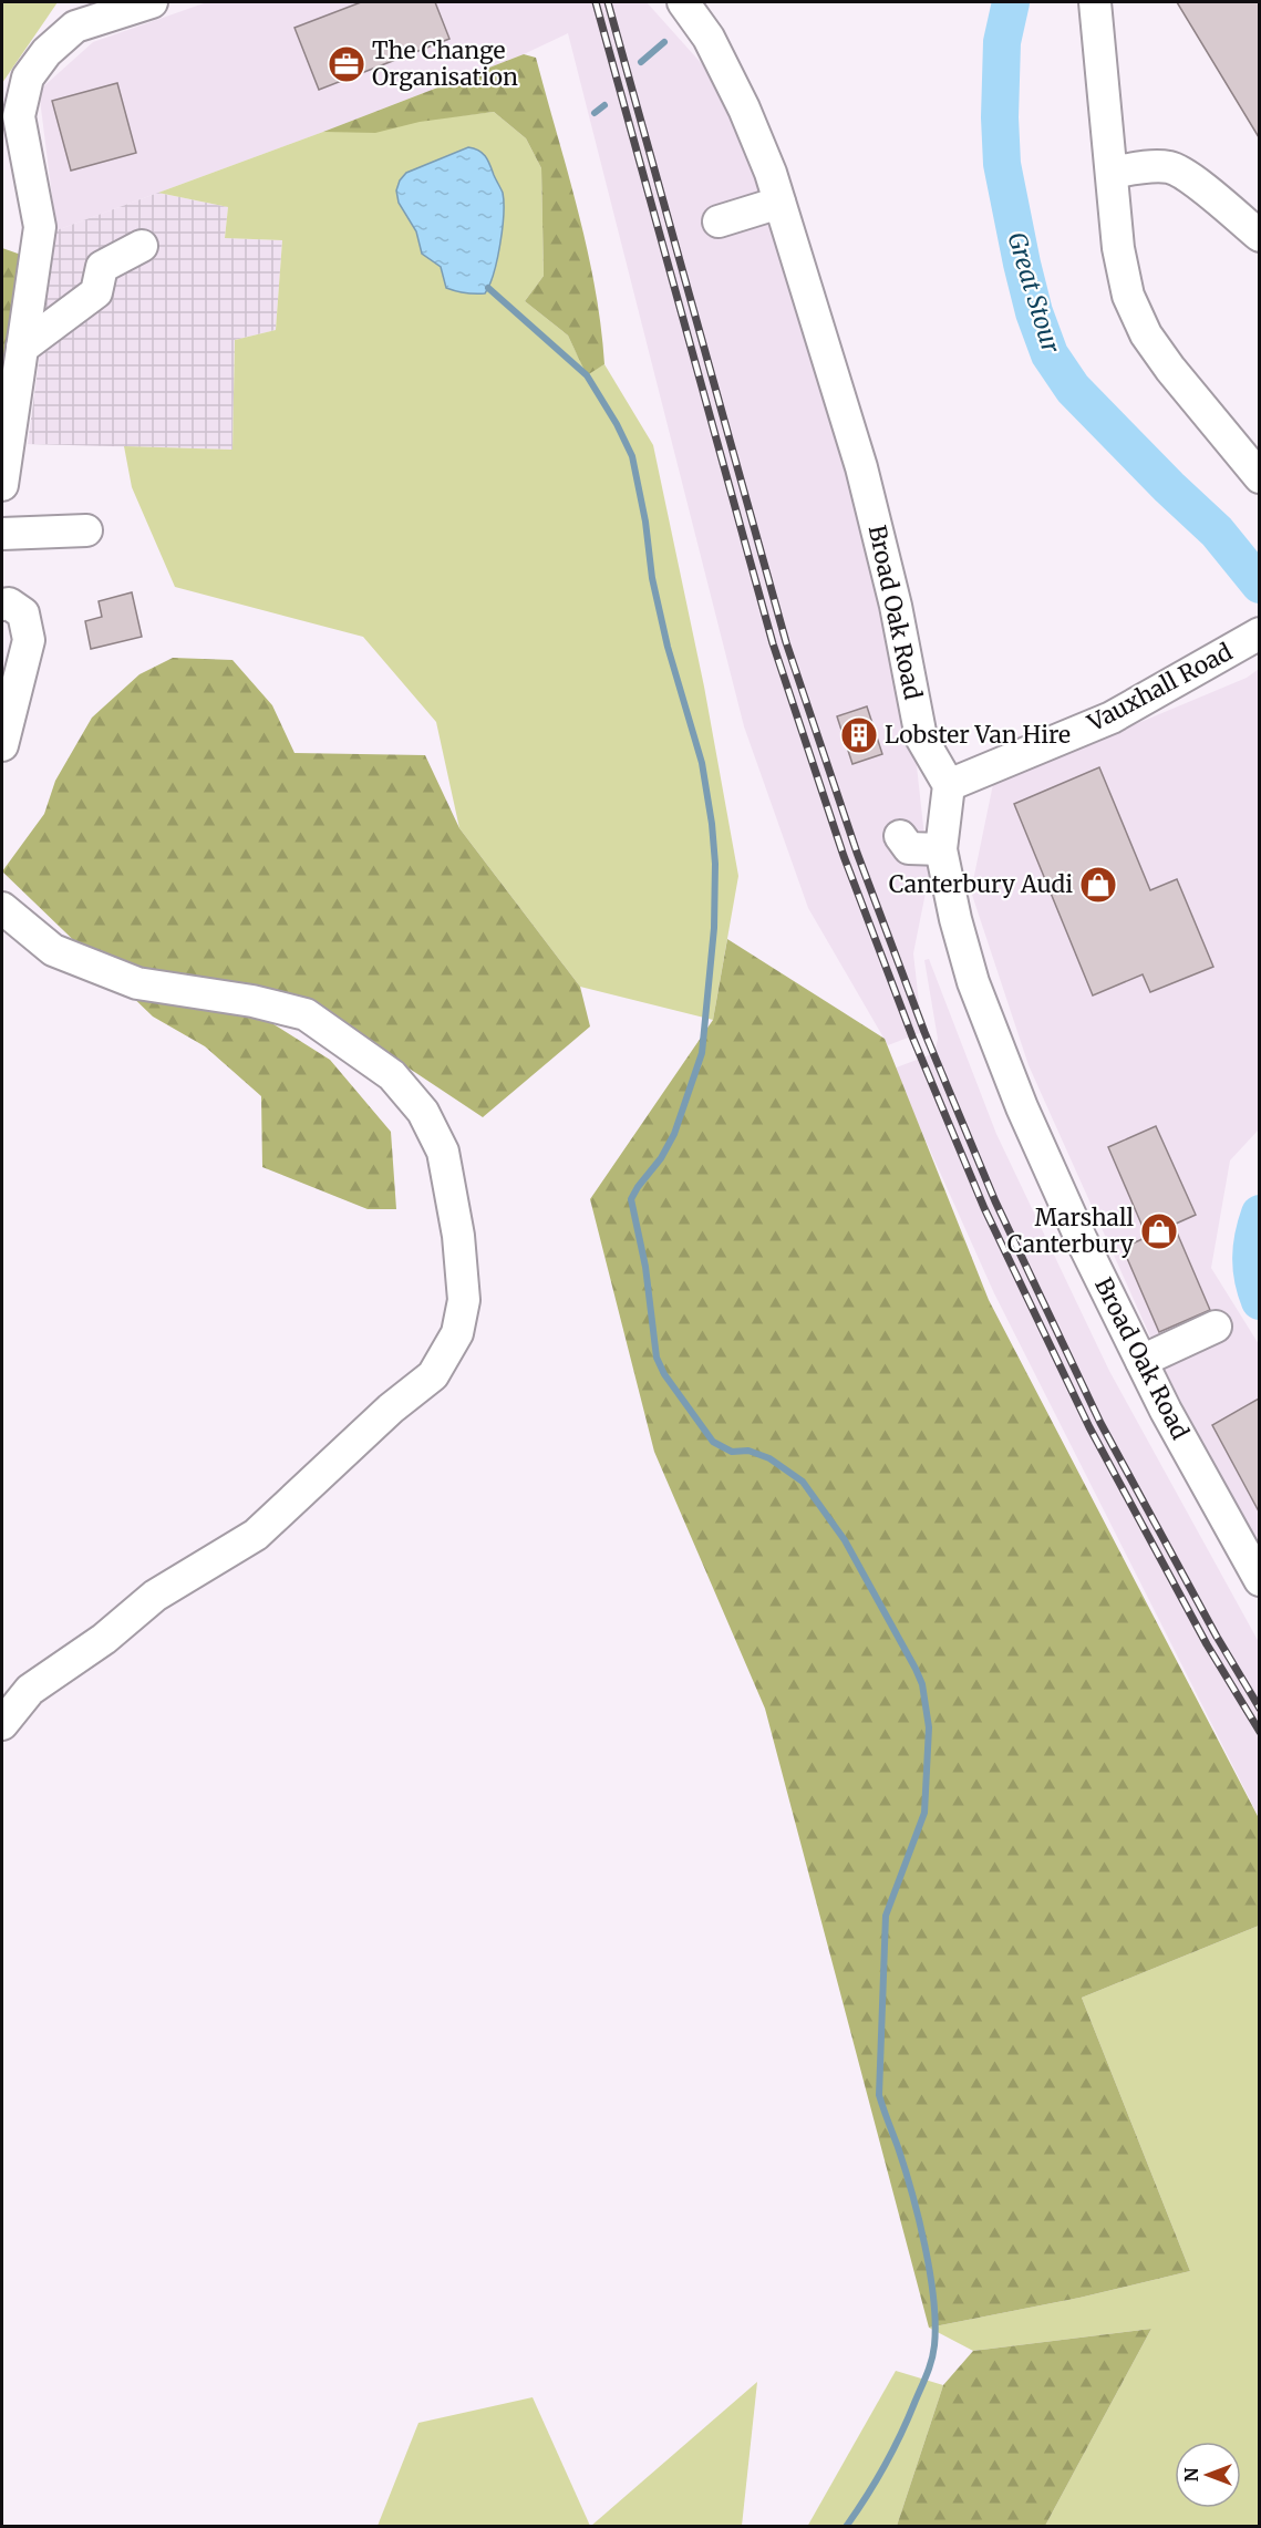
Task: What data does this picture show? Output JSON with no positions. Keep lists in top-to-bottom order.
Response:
{
  "streets": {
    "street": ["Broad Oak Road", "Vauxhall Road"]
  },
  "crossings": [
    ["Broad Oak Road", "Vauxhall Road"]
  ],
  "water": ["Great Stour"],
  "places": {
    "office": ["The Change Organisation"],
    "building": ["Lobster Van Hire"],
    "shop": ["Canterbury Audi", "Marshall Canterbury"]
  },
  "north": "left"
}
